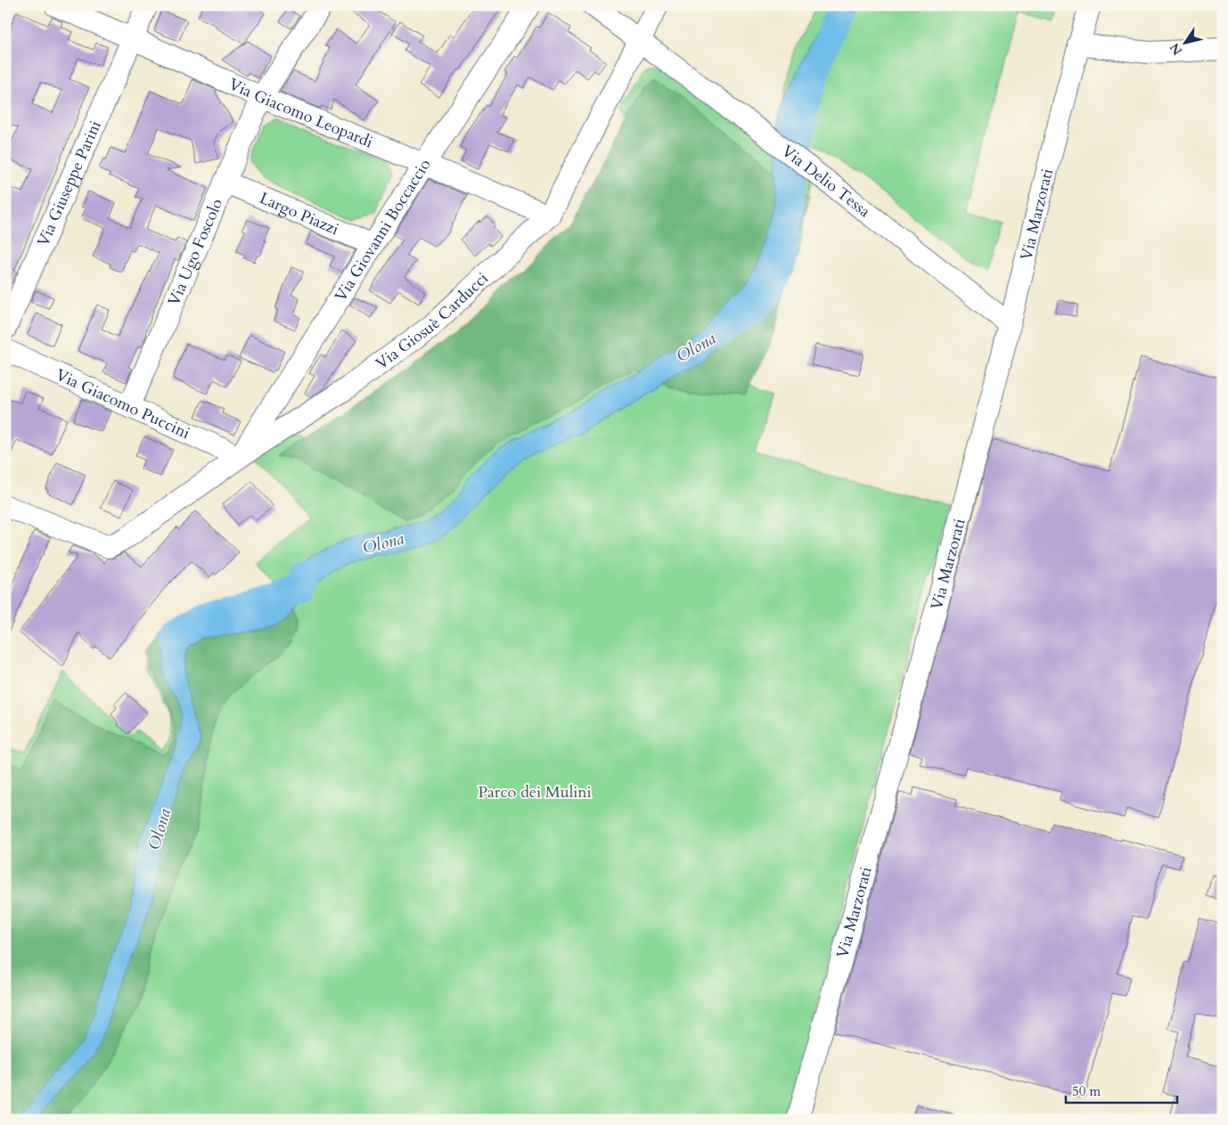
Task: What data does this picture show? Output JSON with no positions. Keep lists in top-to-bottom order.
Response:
{
  "streets": {
    "street": [
      "Via Giacomo Leopardi",
      "Via Delio Tessa",
      "Via Giuseppe Parini",
      "Largo Piazzi",
      "Via Marzorati",
      "Via Giovanni Boccaccio",
      "Via Ugo Foscolo",
      "Via Giosuè Carducci",
      "Via Giacomo Puccini"
    ]
  },
  "crossings": [
    ["Via Giacomo Leopardi", "Via Giuseppe Parini"],
    ["Via Giacomo Leopardi", "Via Giovanni Boccaccio"],
    ["Via Giacomo Leopardi", "Via Ugo Foscolo"],
    ["Via Giacomo Leopardi", "Via Giosuè Carducci"],
    ["Via Delio Tessa", "Via Marzorati"],
    ["Via Delio Tessa", "Via Giosuè Carducci"],
    ["Largo Piazzi", "Via Giovanni Boccaccio"],
    ["Largo Piazzi", "Via Ugo Foscolo"],
    ["Via Giovanni Boccaccio", "Via Giosuè Carducci"],
    ["Via Giovanni Boccaccio", "Via Giacomo Puccini"],
    ["Via Ugo Foscolo", "Via Giacomo Puccini"],
    ["Via Giosuè Carducci", "Via Giacomo Puccini"]
  ],
  "water": ["Olona"],
  "parks": ["Parco dei Mulini"],
  "scale_bar": "50 m",
  "north": "bottom left"
}
